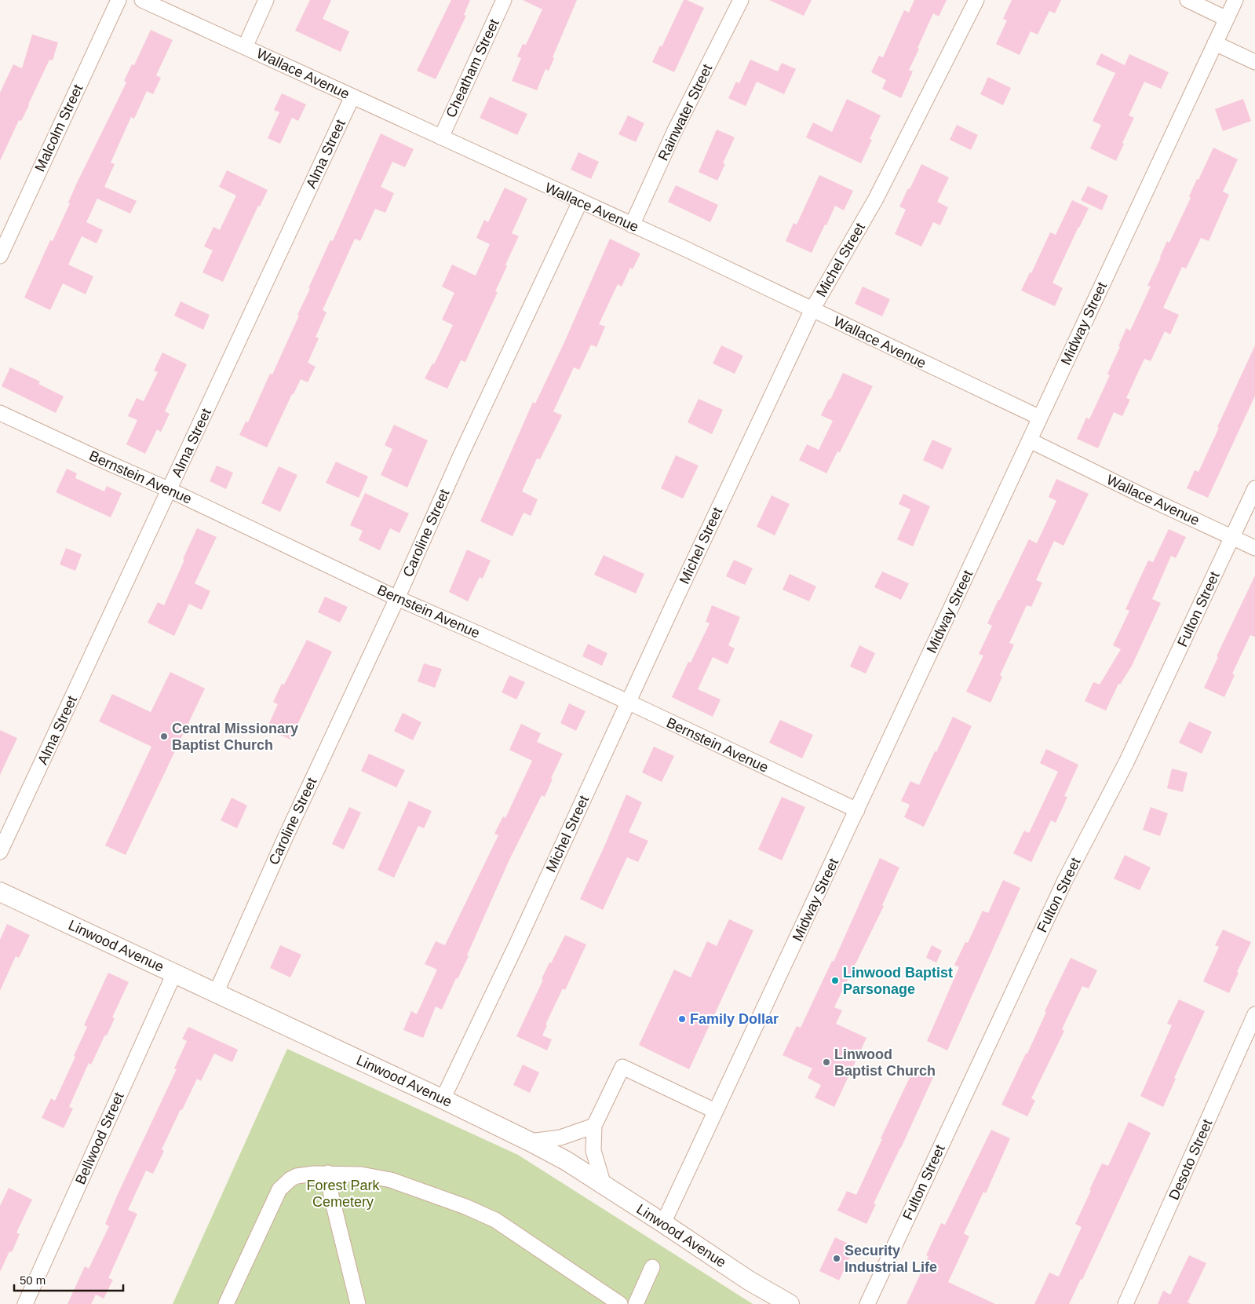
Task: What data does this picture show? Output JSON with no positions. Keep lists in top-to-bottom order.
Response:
{
  "streets": {
    "main road": ["Linwood Avenue"],
    "street": [
      "Cheatham Street",
      "Wallace Avenue",
      "Rainwater Street",
      "Malcolm Street",
      "Alma Street",
      "Michel Street",
      "Midway Street",
      "Bernstein Avenue",
      "Caroline Street",
      "Fulton Street",
      "Bellwood Street",
      "Desoto Street"
    ]
  },
  "crossings": [
    ["Cheatham Street", "Wallace Avenue"],
    ["Wallace Avenue", "Rainwater Street"],
    ["Wallace Avenue", "Alma Street"],
    ["Wallace Avenue", "Michel Street"],
    ["Wallace Avenue", "Midway Street"],
    ["Wallace Avenue", "Caroline Street"],
    ["Wallace Avenue", "Fulton Street"],
    ["Alma Street", "Bernstein Avenue"],
    ["Michel Street", "Bernstein Avenue"],
    ["Michel Street", "Linwood Avenue"],
    ["Midway Street", "Bernstein Avenue"],
    ["Midway Street", "Linwood Avenue"],
    ["Bernstein Avenue", "Caroline Street"],
    ["Caroline Street", "Linwood Avenue"],
    ["Linwood Avenue", "Bellwood Street"]
  ],
  "parks": ["Forest Park Cemetery"],
  "places": [
    "Central Missionary Baptist Church",
    "Linwood Baptist Parsonage",
    "Family Dollar",
    "Linwood Baptist Church",
    "Security Industrial Life"
  ],
  "scale_bar": "50 m"
}
